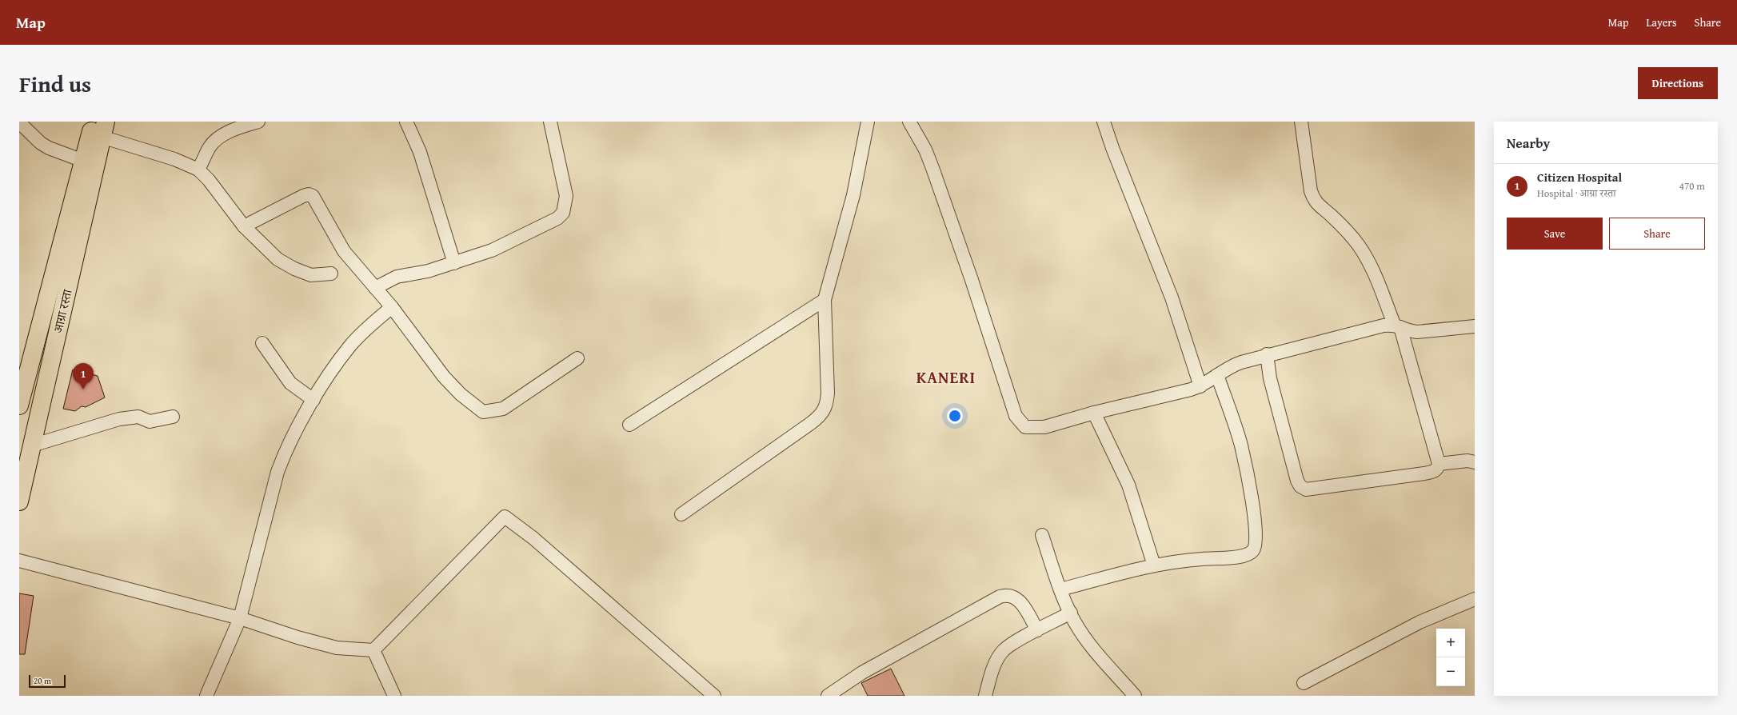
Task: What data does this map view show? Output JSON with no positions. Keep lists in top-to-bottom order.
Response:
{
  "streets": {
    "highway": ["आग्रा रस्ता"]
  },
  "districts": ["KANERI"],
  "scale_bar": "20 m",
  "page": {
    "header": "Map",
    "nav": ["Map", "Layers", "Share"],
    "title": "Find us",
    "buttons": [
      "Directions",
      ["Save", "Share"]
    ],
    "heading": "Nearby",
    "list": [
      {
        "mark": "1",
        "name": "Citizen Hospital",
        "note": "Hospital · आग्रा रस्ता",
        "value": "470 m"
      }
    ],
    "pins": "1",
    "map_buttons": ["+", "−"],
    "scale": "20 m"
  }
}
